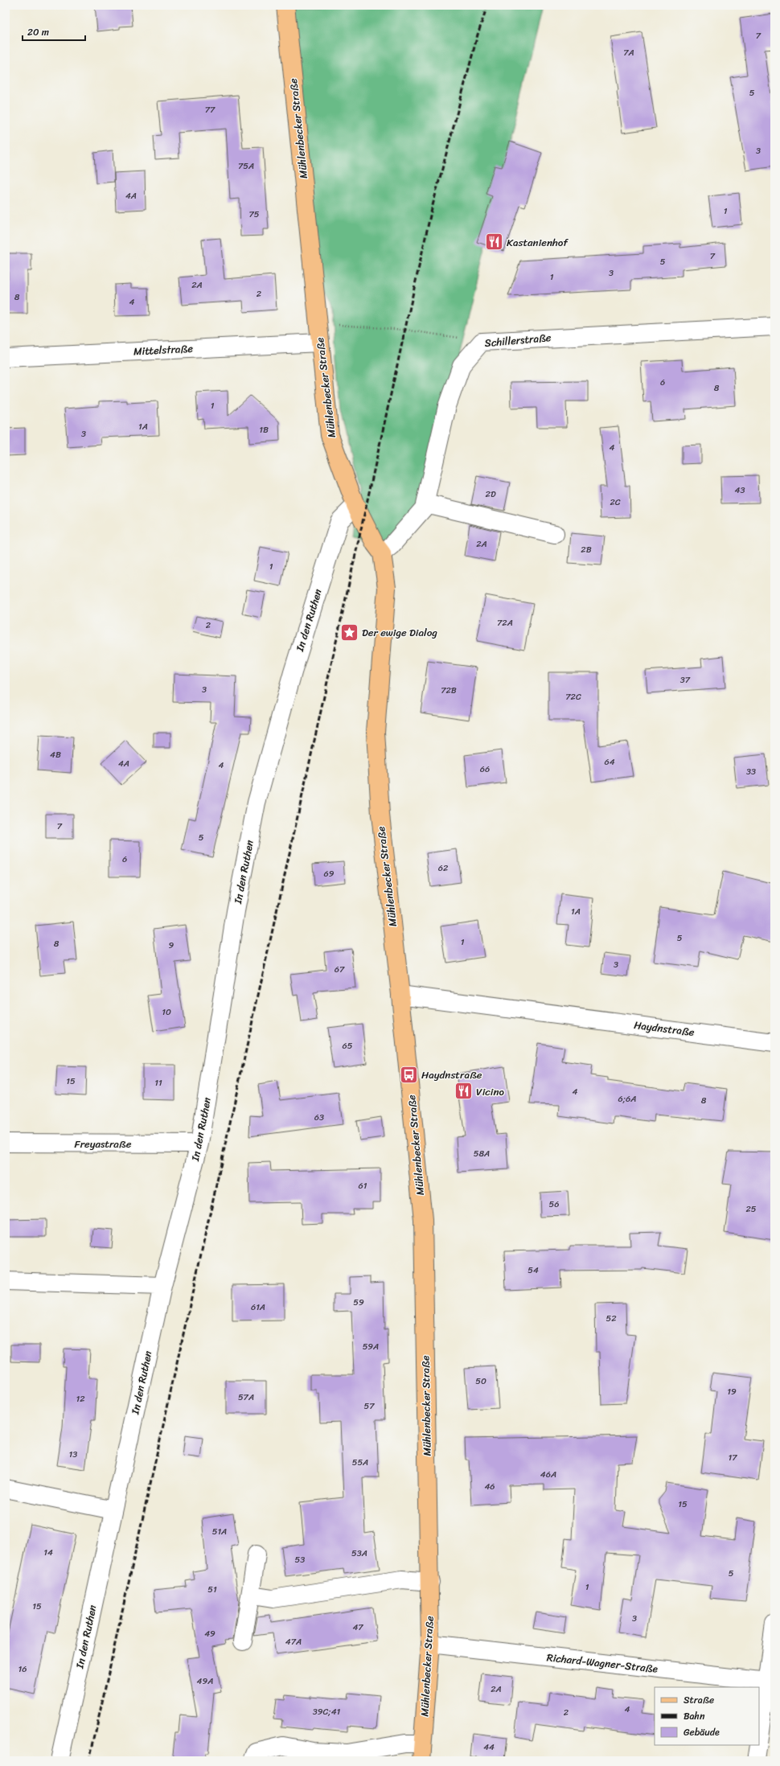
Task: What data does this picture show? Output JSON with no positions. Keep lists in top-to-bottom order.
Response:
{
  "streets": {
    "main road": ["Mühlenbecker Straße"],
    "street": [
      "Schillerstraße",
      "Mittelstraße",
      "In den Ruthen",
      "Haydnstraße",
      "Freyastraße",
      "Richard-Wagner-Straße"
    ]
  },
  "crossings": [
    ["Mühlenbecker Straße", "Schillerstraße"],
    ["Mühlenbecker Straße", "Mittelstraße"],
    ["Mühlenbecker Straße", "In den Ruthen"],
    ["Mühlenbecker Straße", "Haydnstraße"],
    ["Mühlenbecker Straße", "Richard-Wagner-Straße"],
    ["In den Ruthen", "Freyastraße"]
  ],
  "places": {
    "restaurant": ["Kastanienhof", "Vicino"],
    "place": ["Der ewige Dialog"],
    "bus stop": ["Haydnstraße"]
  },
  "house_numbers": [
    "7",
    "7A",
    "5",
    "77",
    "3",
    "75A",
    "4A",
    "1",
    "75",
    "7",
    "5",
    "3",
    "1",
    "2A",
    "2",
    "8",
    "4",
    "6",
    "8",
    "1",
    "1A",
    "1B",
    "3",
    "4",
    "43",
    "2D",
    "2C",
    "2A",
    "2B",
    "1",
    "72A",
    "2",
    "37",
    "3",
    "72B",
    "72C",
    "4B",
    "64",
    "4A",
    "4",
    "66",
    "33",
    "7",
    "5",
    "6",
    "62",
    "69",
    "1A",
    "5",
    "1",
    "8",
    "9",
    "3",
    "67",
    "10",
    "65",
    "15",
    "11",
    "4",
    "6;6A",
    "8",
    "63",
    "58A",
    "61",
    "56",
    "25",
    "54",
    "59",
    "61A",
    "52",
    "59A",
    "50",
    "19",
    "57A",
    "12",
    "57",
    "13",
    "17",
    "55A",
    "46A",
    "46",
    "15",
    "51A",
    "14",
    "53A",
    "53",
    "5",
    "1",
    "51",
    "15",
    "3",
    "47",
    "49",
    "47A",
    "16",
    "49A",
    "2A",
    "4",
    "39C;41",
    "2",
    "44"
  ],
  "legend": ["Straße", "Bahn", "Gebäude"],
  "scale_bar": "20 m"
}
